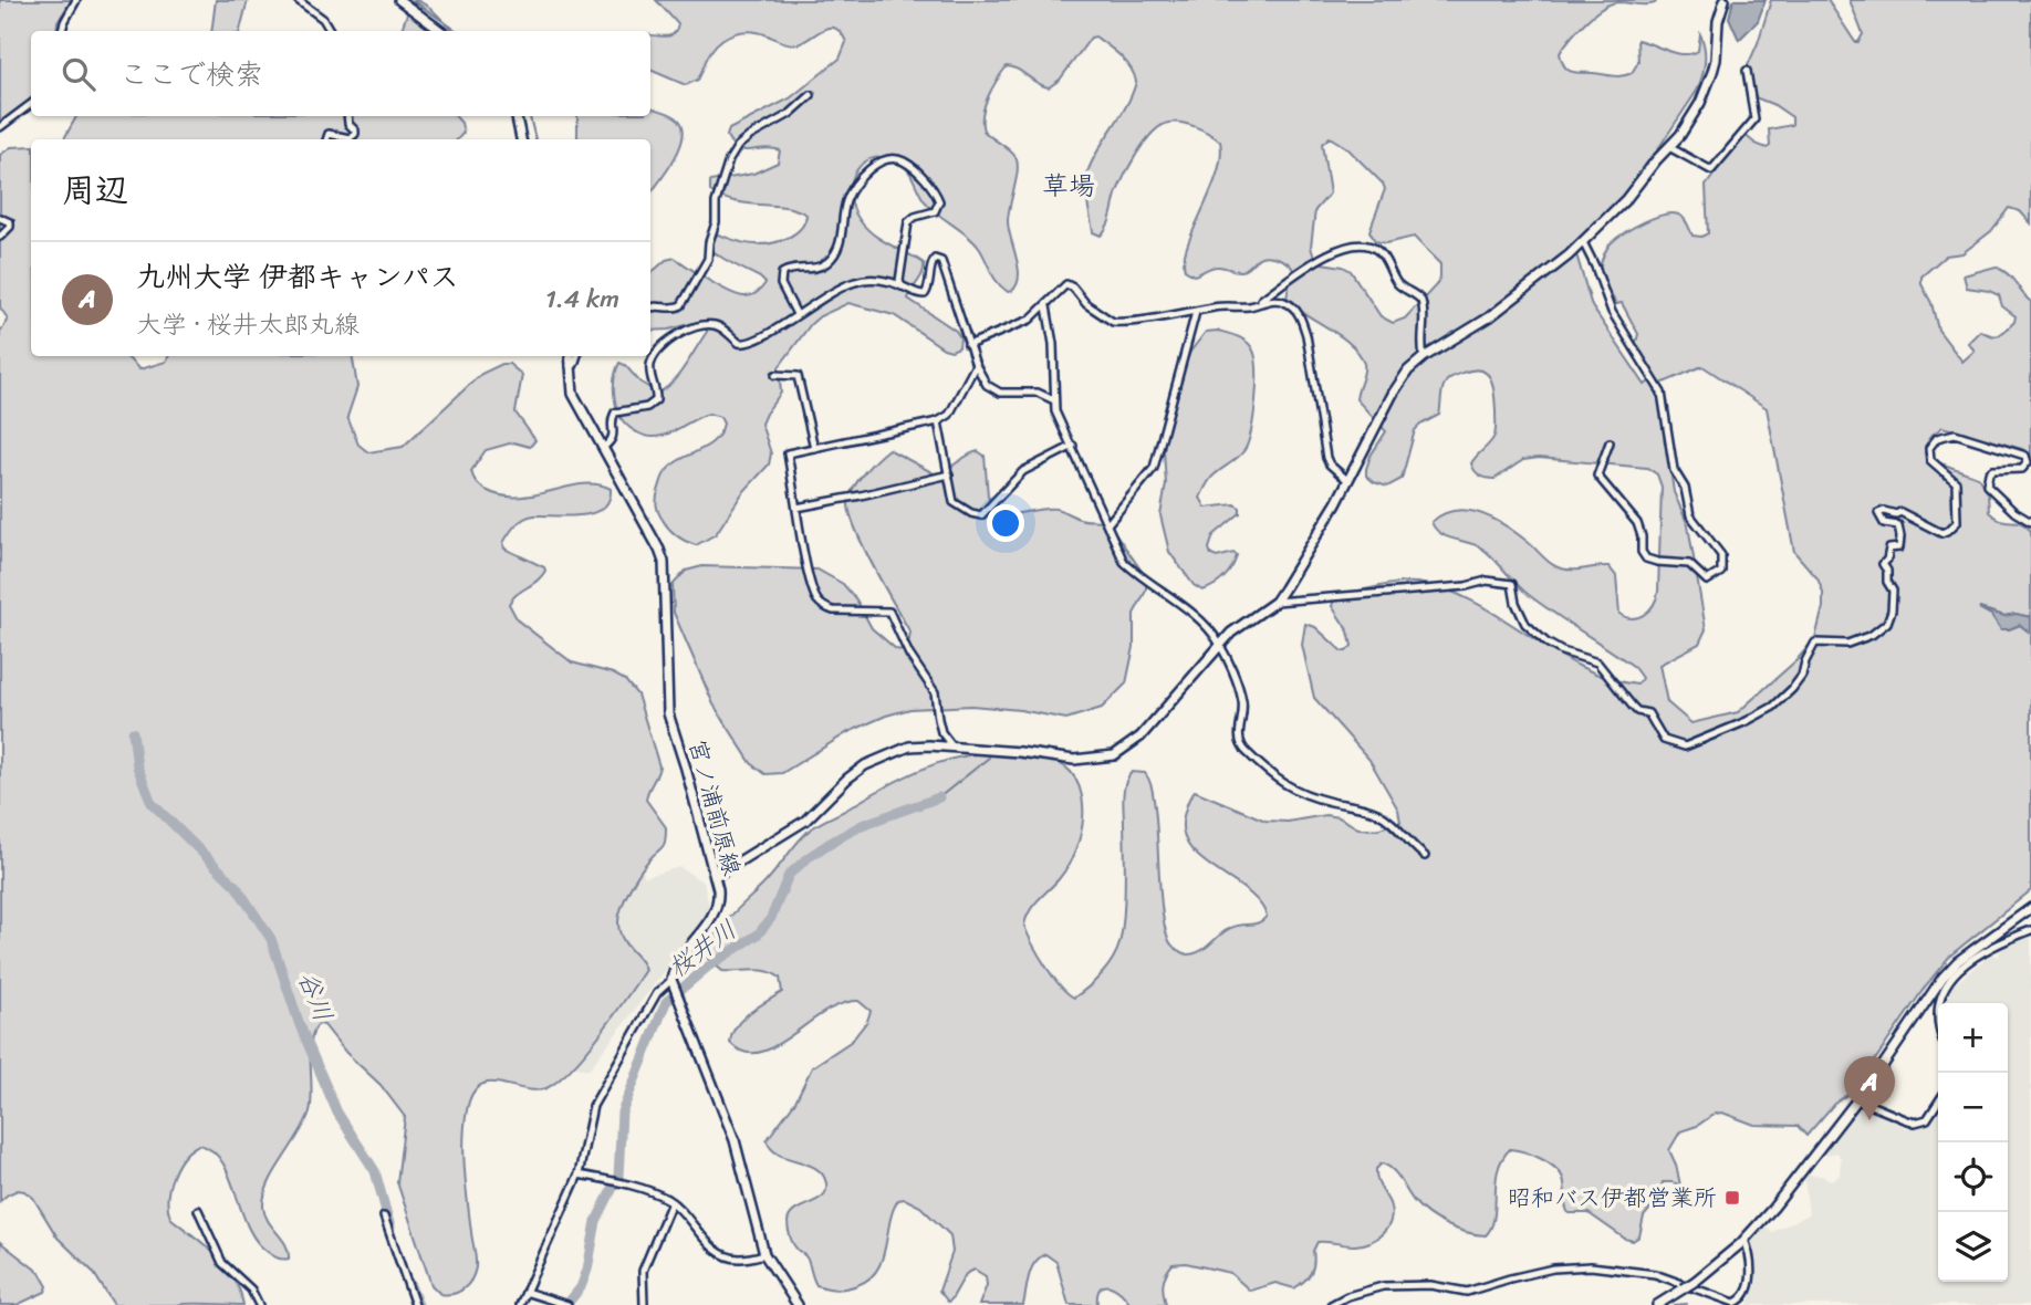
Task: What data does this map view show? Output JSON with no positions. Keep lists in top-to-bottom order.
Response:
{
  "streets": {
    "main road": ["宮ノ浦前原線"]
  },
  "districts": ["草場"],
  "water": ["桜井川", "谷川"],
  "places": {
    "transit": ["昭和バス伊都営業所"]
  },
  "page": {
    "search": "ここで検索",
    "heading": "周辺",
    "list": [
      {
        "mark": "A",
        "name": "九州大学 伊都キャンパス",
        "note": "大学 · 桜井太郎丸線",
        "value": "1.4 km"
      }
    ],
    "map_buttons": ["+", "−"],
    "pins": "A"
  }
}
